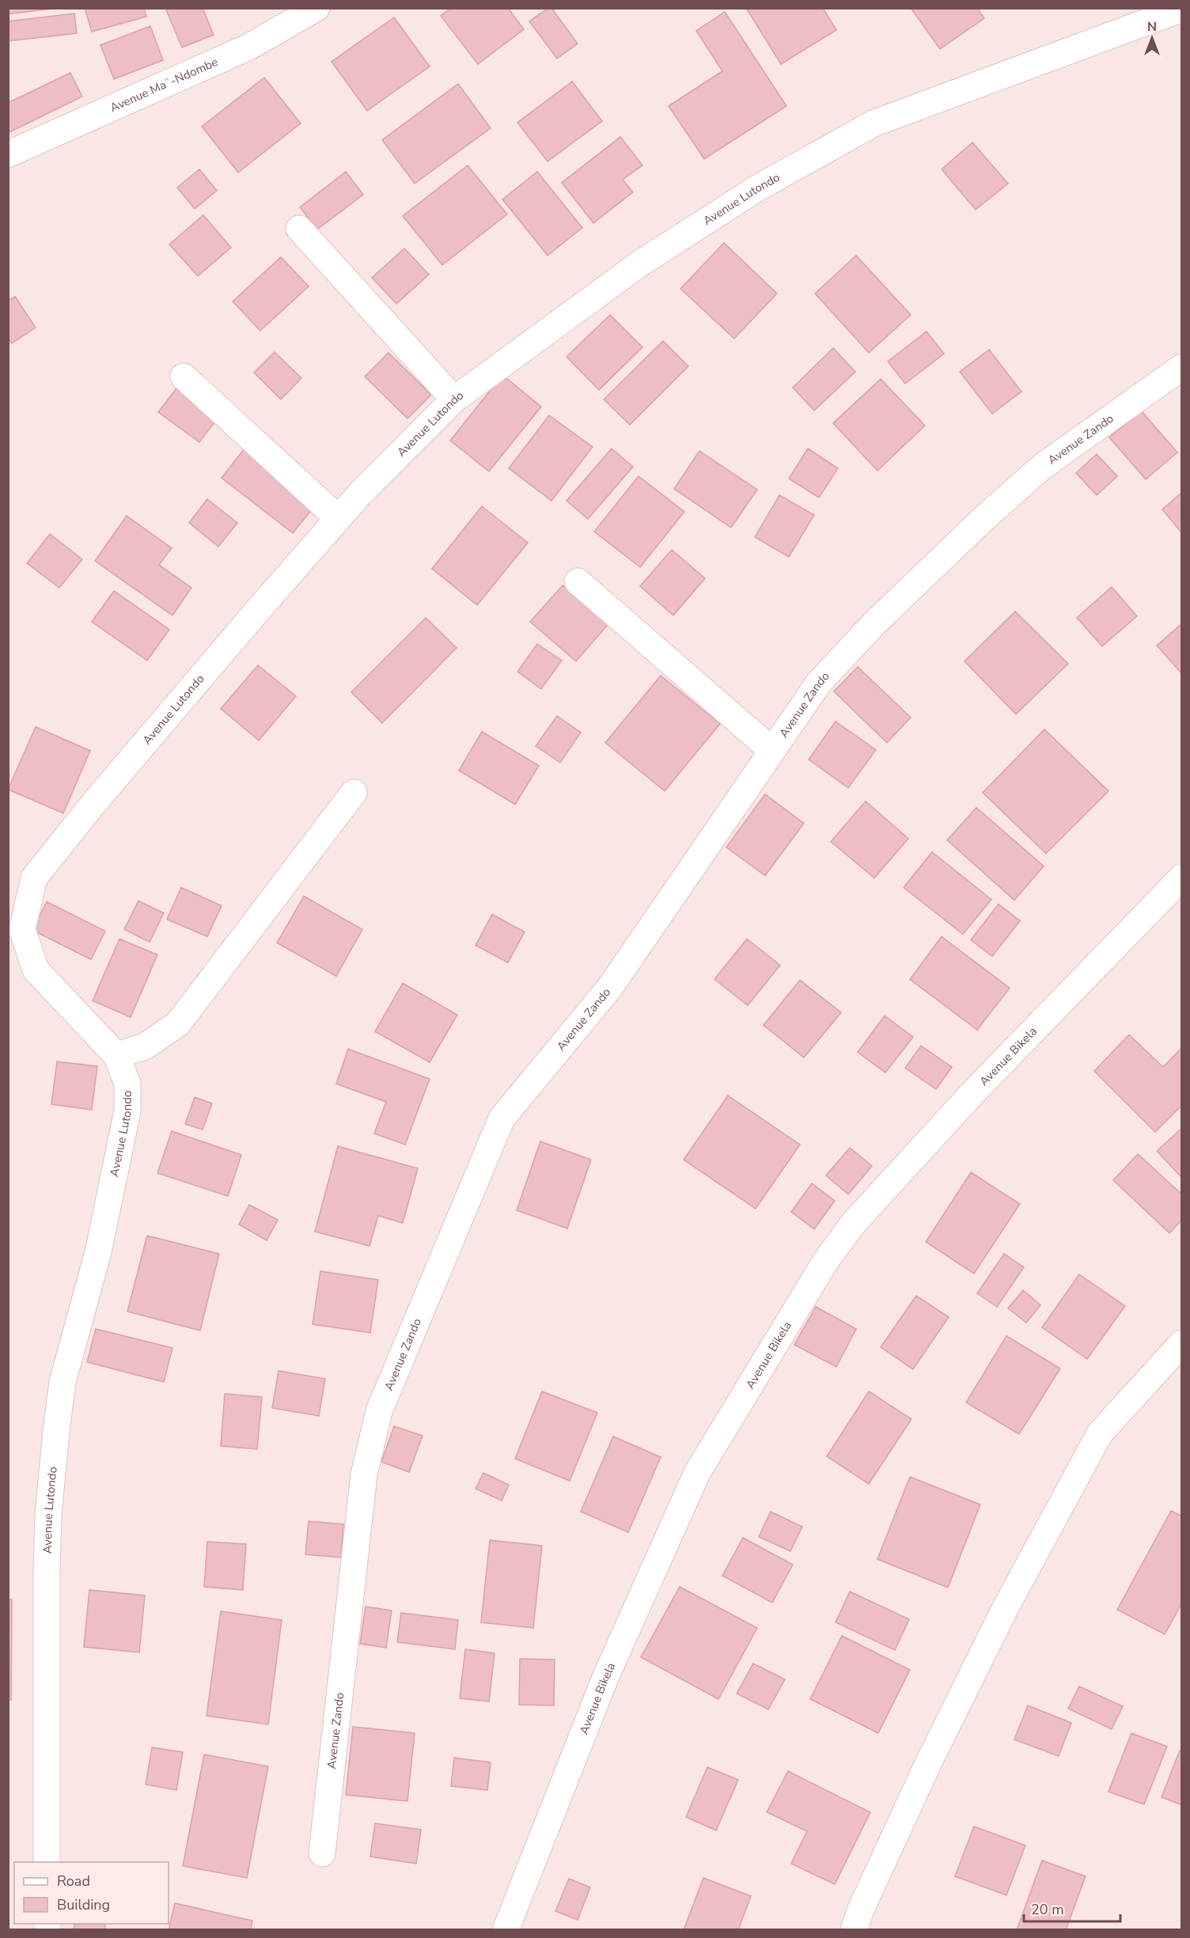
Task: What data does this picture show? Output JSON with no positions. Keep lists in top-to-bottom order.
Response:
{
  "streets": {
    "street": [
      "Avenue Ma¨-Ndombe",
      "Avenue Lutondo",
      "Avenue Zando",
      "Avenue Bikela"
    ]
  },
  "legend": ["Road", "Building"],
  "scale_bar": "20 m",
  "north": "top"
}
